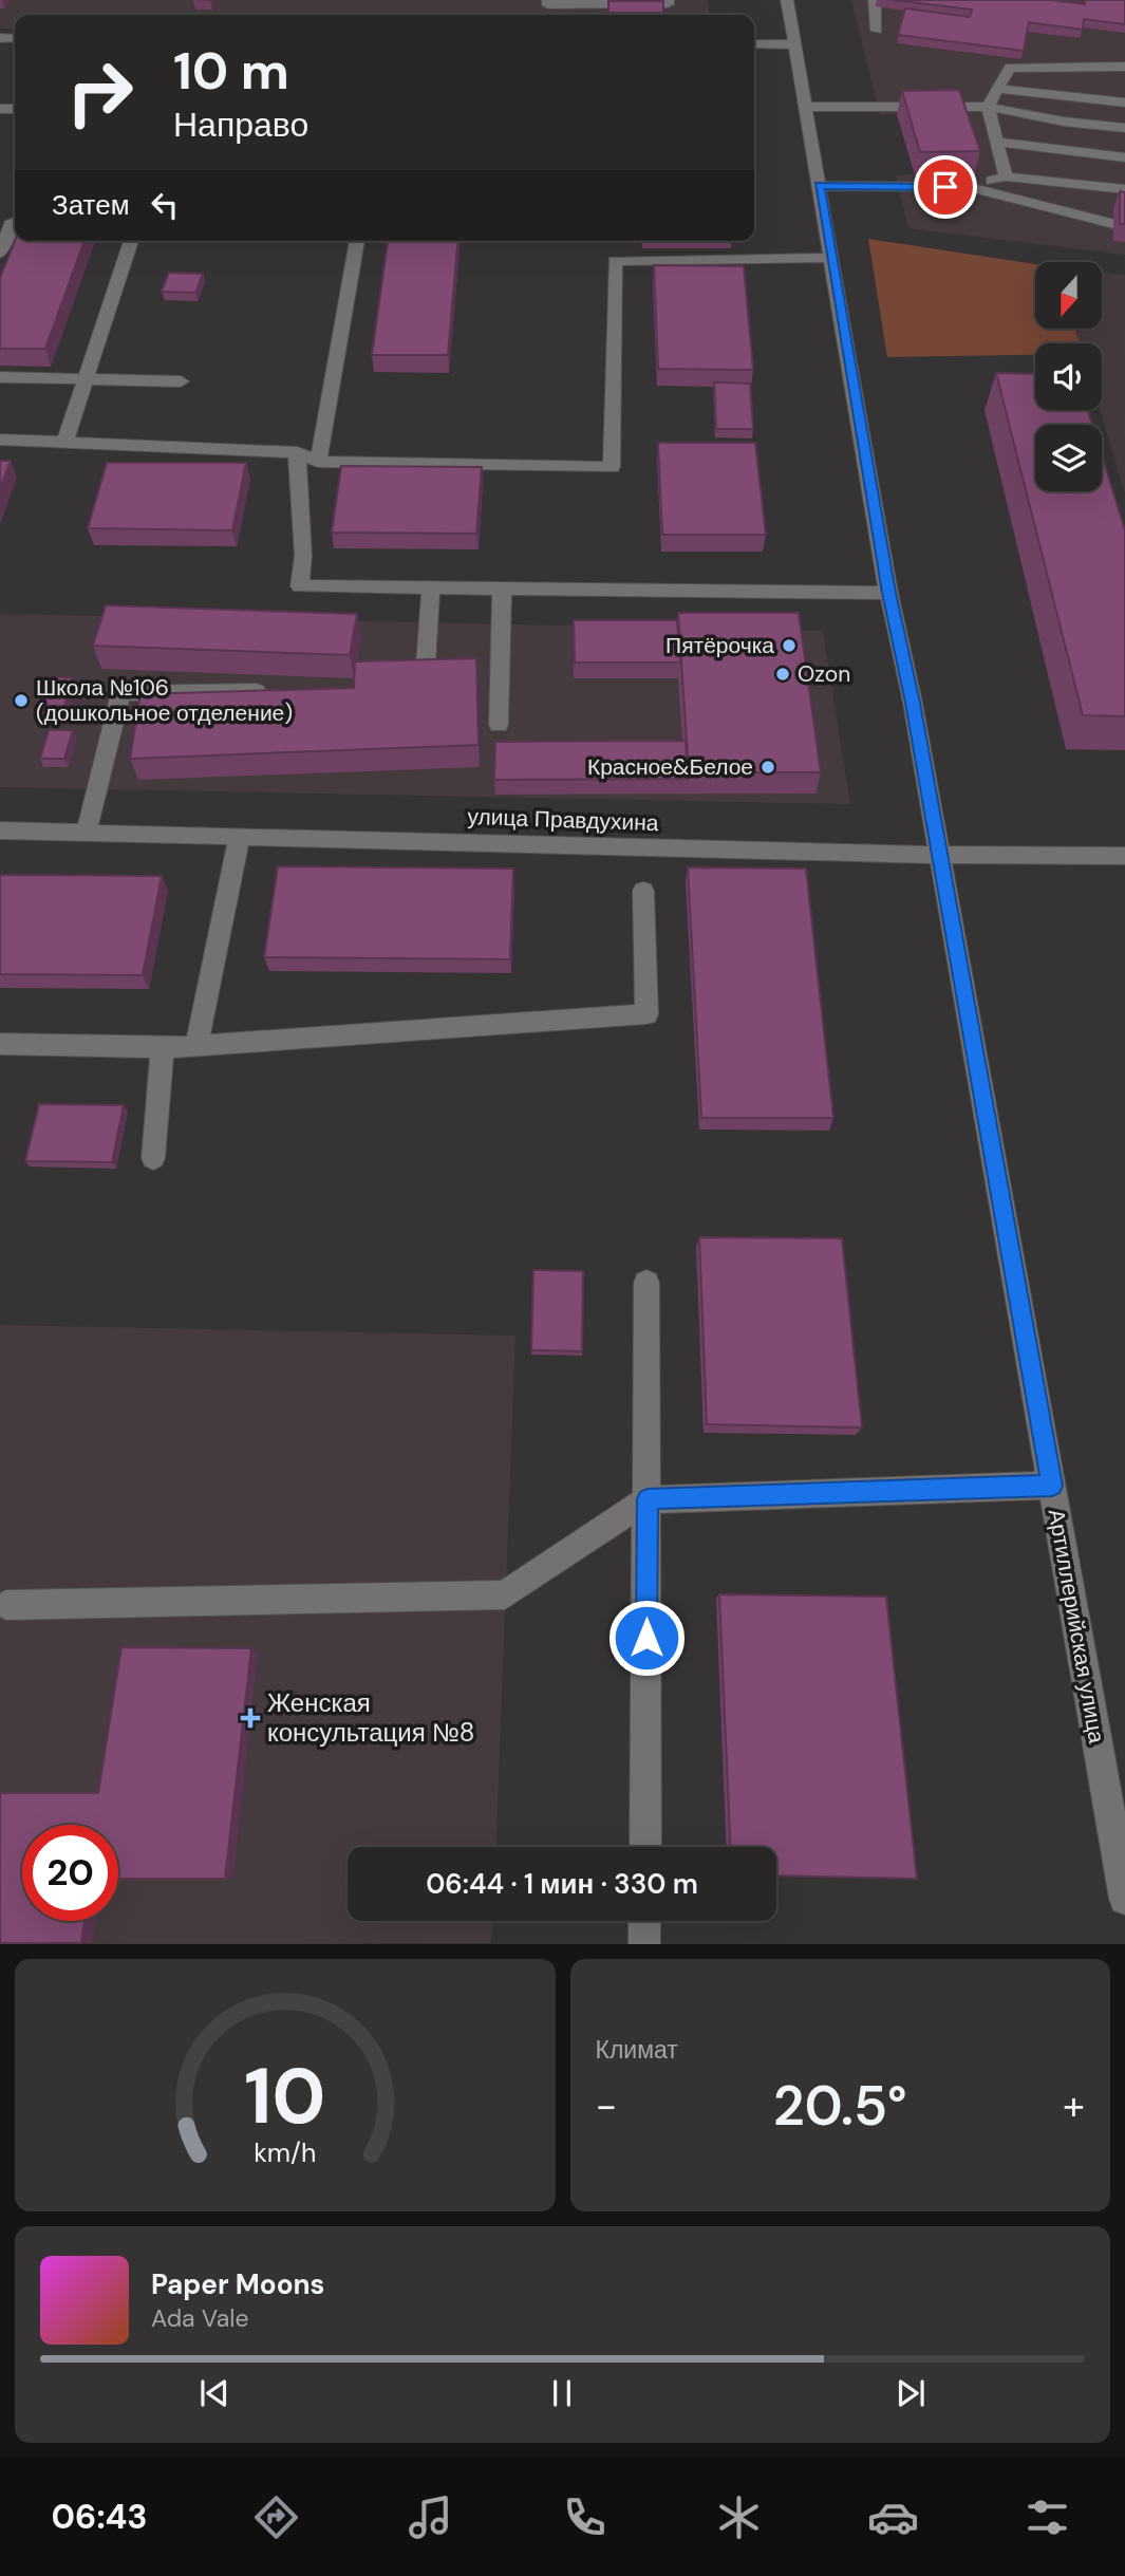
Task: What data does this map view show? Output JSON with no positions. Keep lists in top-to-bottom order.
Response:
{
  "streets": {
    "street": ["улица Правдухина", "Артиллерийская улица"]
  },
  "crossings": [
    ["улица Правдухина", "Артиллерийская улица"]
  ],
  "places": {
    "other": [
      "Пятёрочка",
      "Ozon",
      "Школа №106 (дошкольное отделение)",
      "Красное&Белое"
    ],
    "health": ["Женская консультация №8"]
  },
  "north": "bottom",
  "page": {
    "turn": ["10 m", "Направо"],
    "then": "Затем",
    "limit": "20",
    "trip": "06:44 · 1 мин · 330 m",
    "tile": "Климат",
    "heat": ["−", "20.5°", "+"],
    "song": ["Paper Moons", "Ada Vale"],
    "tabs": "06:43",
    "gauge": ["10", "km/h"]
  }
}
